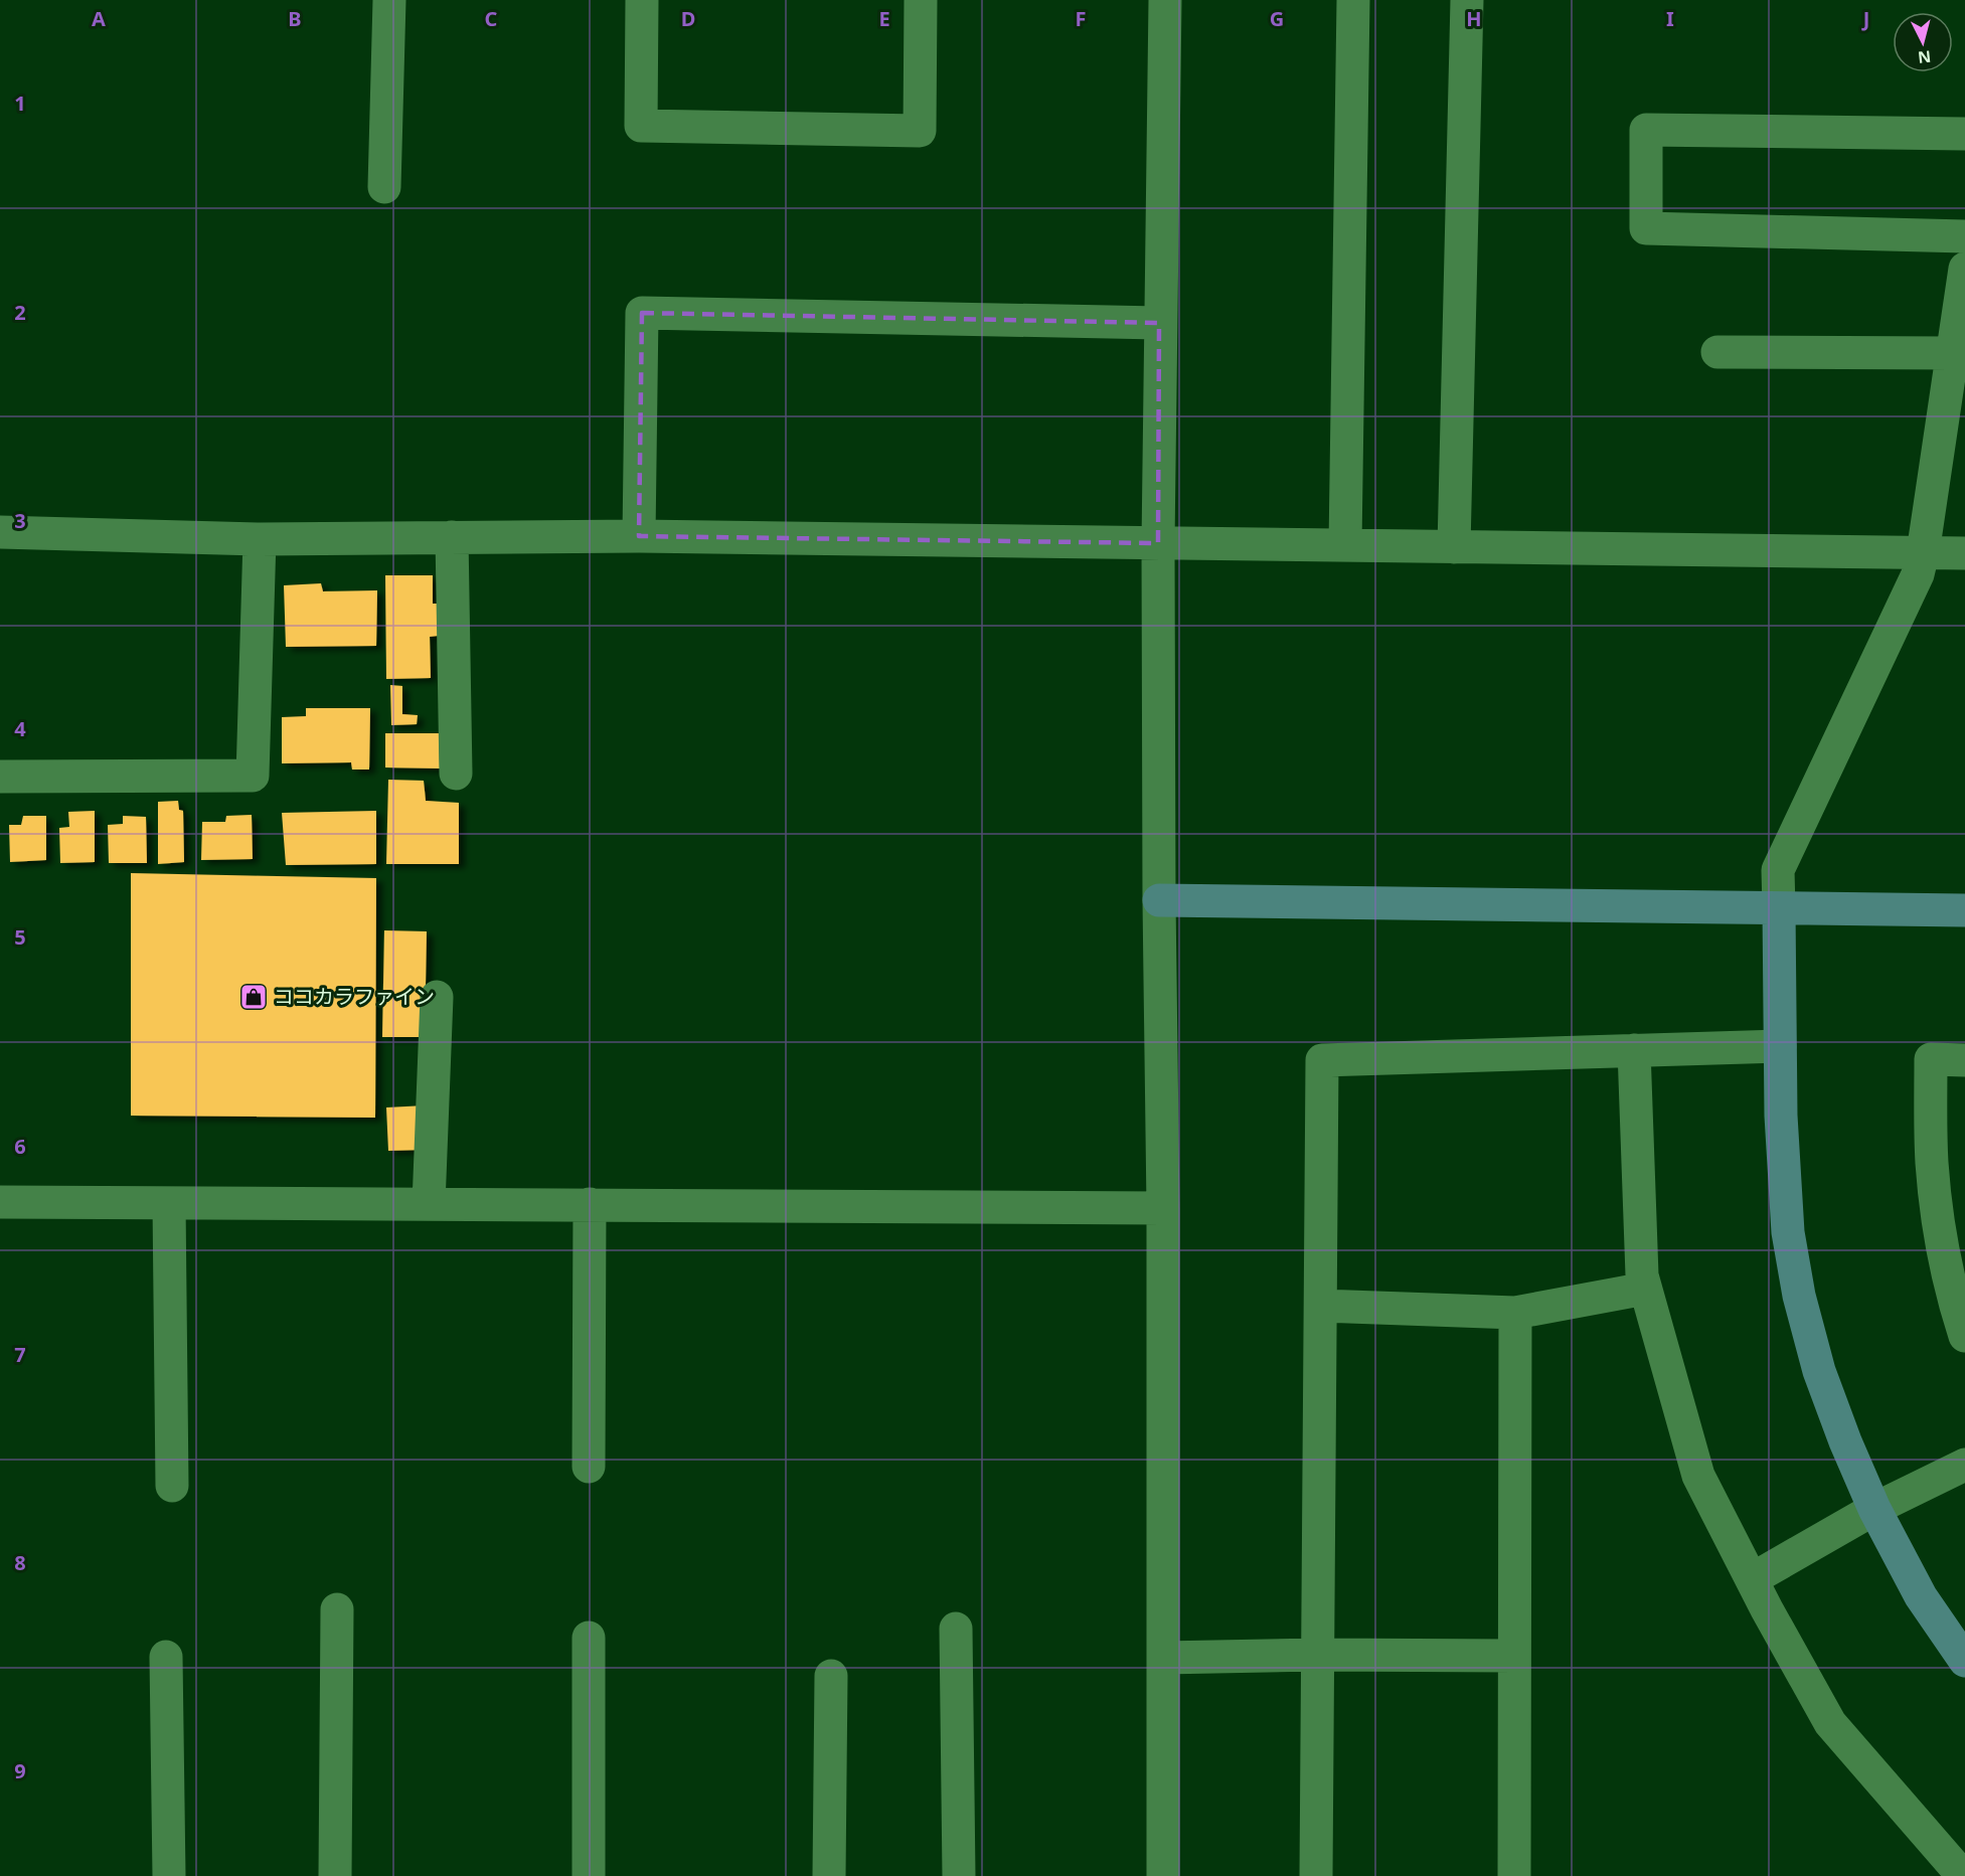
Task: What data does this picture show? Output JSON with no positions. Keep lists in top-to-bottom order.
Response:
{
  "places": {
    "shop": ["ココカラファイン"]
  },
  "north": "bottom",
  "grid": {
    "columns": [
      "A",
      "B",
      "C",
      "D",
      "E",
      "F",
      "G",
      "H",
      "I",
      "J"
    ],
    "rows": [
      "1",
      "2",
      "3",
      "4",
      "5",
      "6",
      "7",
      "8",
      "9"
    ]
  }
}
